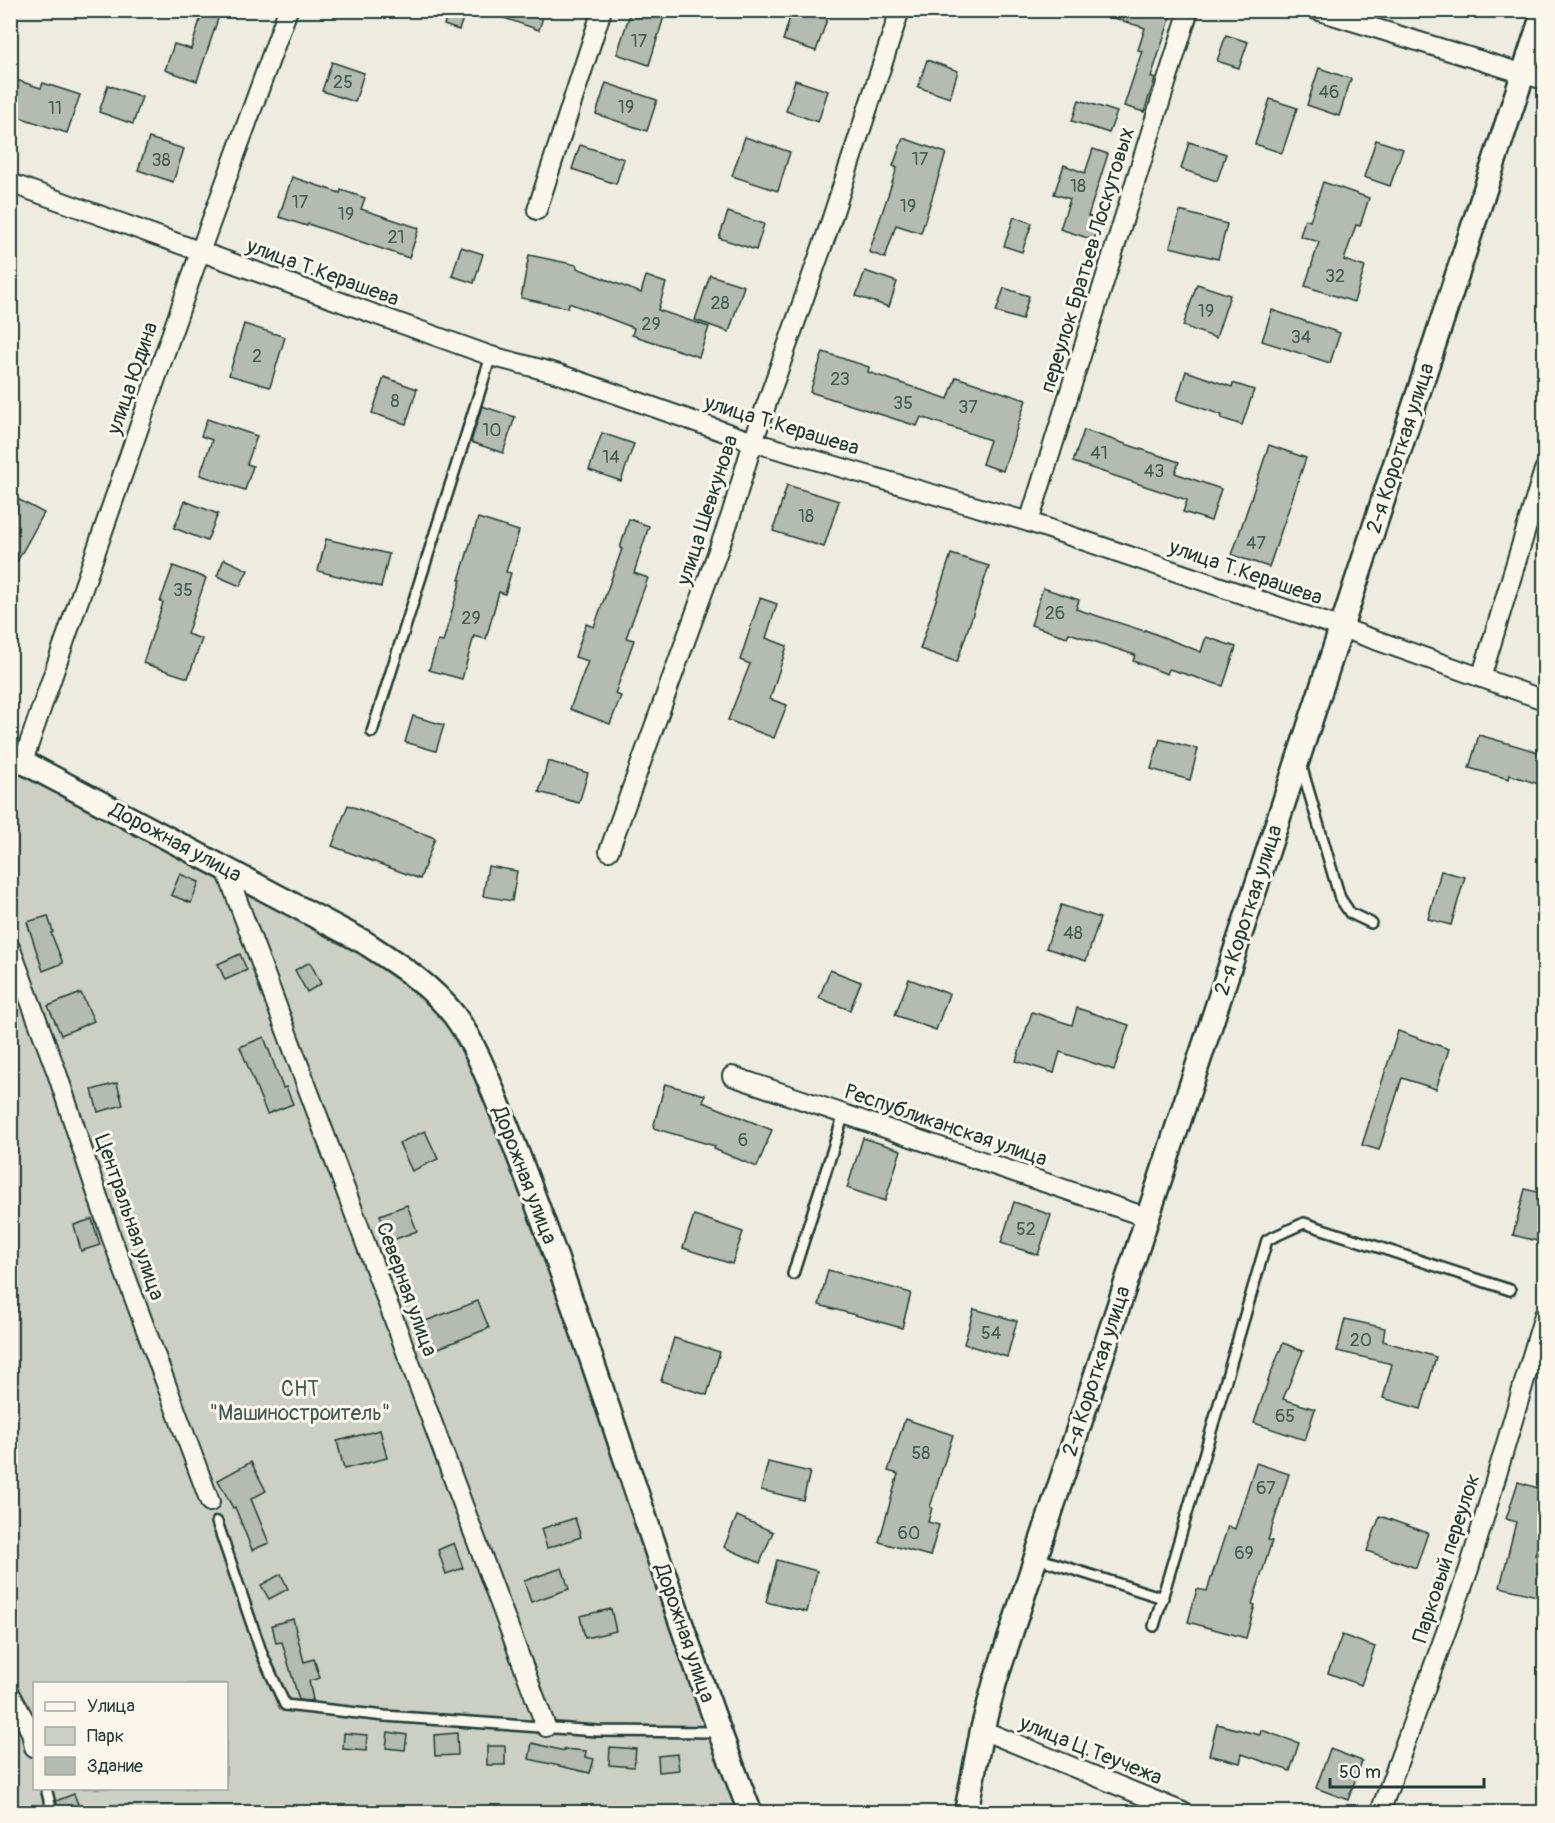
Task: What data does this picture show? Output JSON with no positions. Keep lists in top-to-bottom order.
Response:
{
  "streets": {
    "street": [
      "переулок Братьев Лоскутовых",
      "улица Т.Керашева",
      "улица Юдина",
      "2-я Короткая улица",
      "улица Шевкунова",
      "Дорожная улица",
      "Республиканская улица",
      "Центральная улица",
      "Северная улица",
      "Парковый переулок",
      "улица Ц.Теучежа"
    ]
  },
  "crossings": [
    ["переулок Братьев Лоскутовых", "улица Т.Керашева"],
    ["улица Т.Керашева", "улица Юдина"],
    ["улица Т.Керашева", "2-я Короткая улица"],
    ["улица Т.Керашева", "улица Шевкунова"],
    ["улица Юдина", "Дорожная улица"],
    ["2-я Короткая улица", "Республиканская улица"],
    ["2-я Короткая улица", "улица Ц.Теучежа"],
    ["Дорожная улица", "Северная улица"]
  ],
  "parks": ["СНТ \"Машиностроитель\""],
  "house_numbers": [
    "17",
    "25",
    "46",
    "19",
    "11",
    "17",
    "38",
    "18",
    "17",
    "19",
    "19",
    "21",
    "32",
    "28",
    "19",
    "29",
    "34",
    "2",
    "23",
    "8",
    "35",
    "37",
    "10",
    "41",
    "14",
    "43",
    "18",
    "47",
    "35",
    "26",
    "29",
    "48",
    "6",
    "52",
    "54",
    "20",
    "65",
    "58",
    "67",
    "60",
    "69"
  ],
  "legend": ["Улица", "Парк", "Здание"],
  "scale_bar": "50 m"
}
